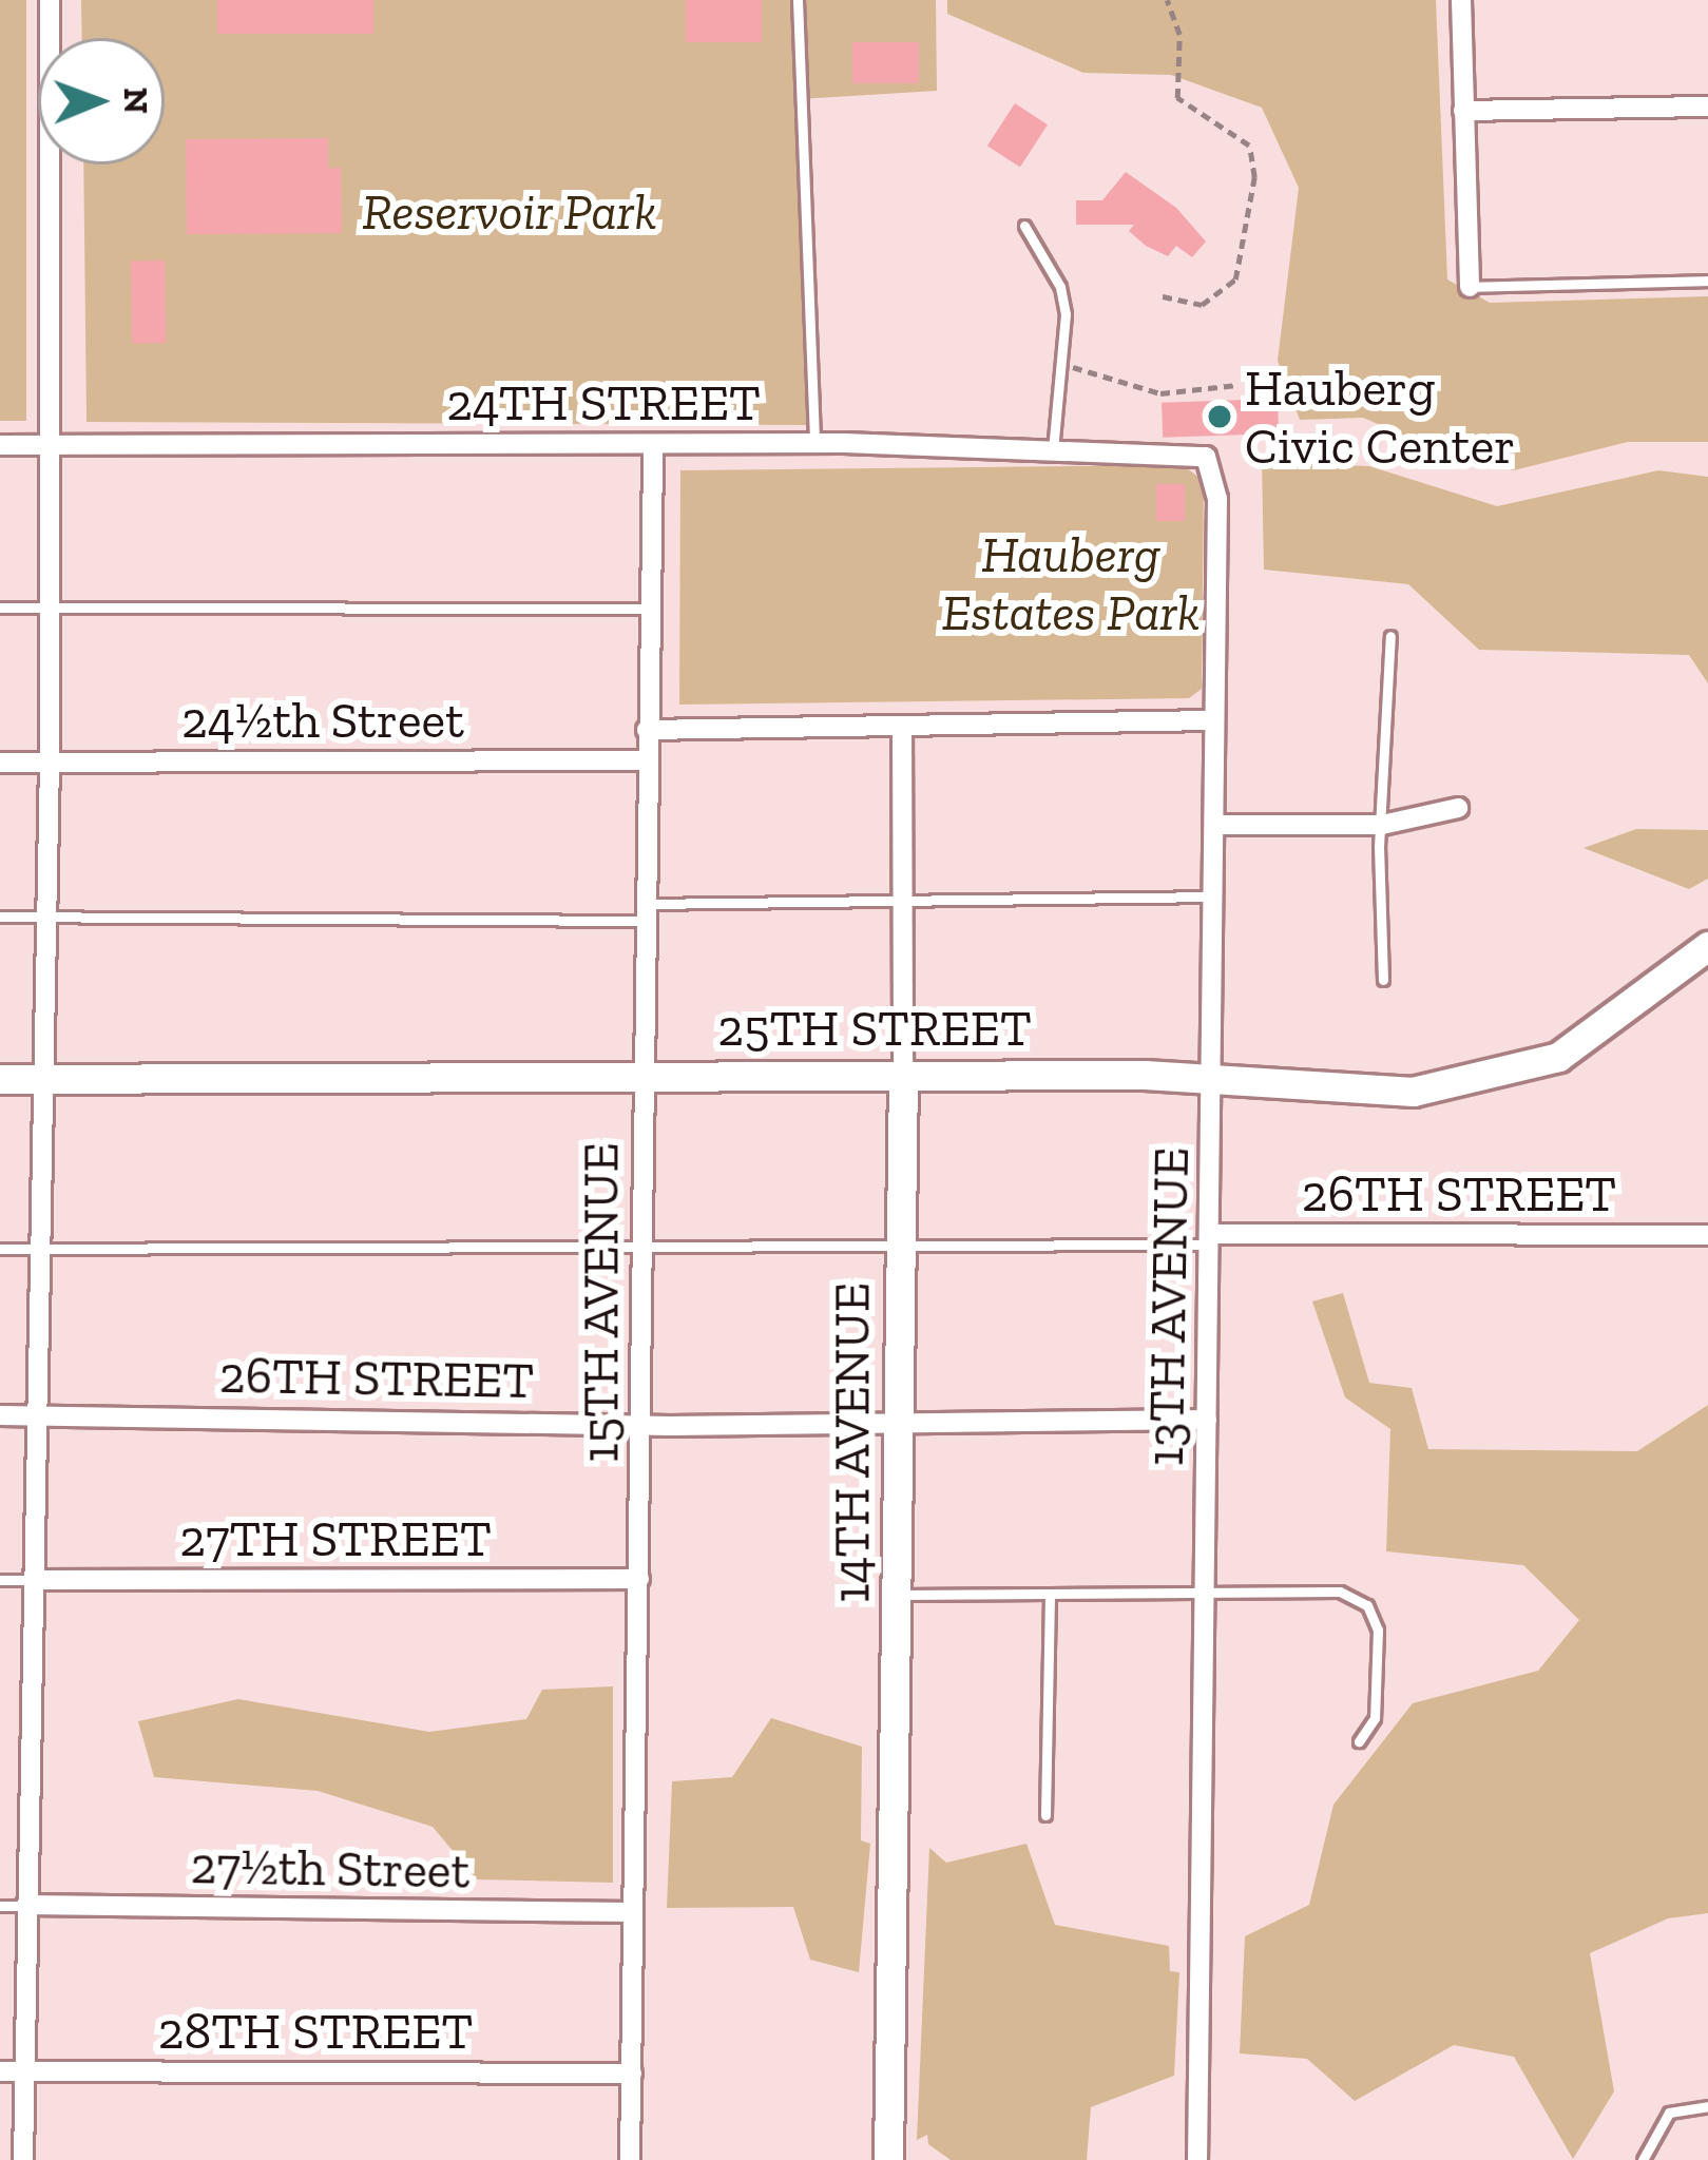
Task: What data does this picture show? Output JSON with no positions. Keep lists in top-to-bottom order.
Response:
{
  "streets": {
    "street": [
      "24TH STREET",
      "24½th Street",
      "25TH STREET",
      "26TH STREET",
      "15TH AVENUE",
      "13TH AVENUE",
      "14TH AVENUE",
      "27TH STREET",
      "27½th Street",
      "28TH STREET"
    ]
  },
  "crossings": [
    ["24TH STREET", "15TH AVENUE"],
    ["24TH STREET", "13TH AVENUE"],
    ["24½th Street", "15TH AVENUE"],
    ["25TH STREET", "15TH AVENUE"],
    ["25TH STREET", "13TH AVENUE"],
    ["25TH STREET", "14TH AVENUE"],
    ["26TH STREET", "15TH AVENUE"],
    ["26TH STREET", "13TH AVENUE"],
    ["26TH STREET", "14TH AVENUE"],
    ["15TH AVENUE", "27TH STREET"],
    ["15TH AVENUE", "27½th Street"],
    ["15TH AVENUE", "28TH STREET"]
  ],
  "parks": ["Reservoir Park", "Hauberg Estates Park"],
  "places": ["Hauberg Civic Center"],
  "north": "right"
}
